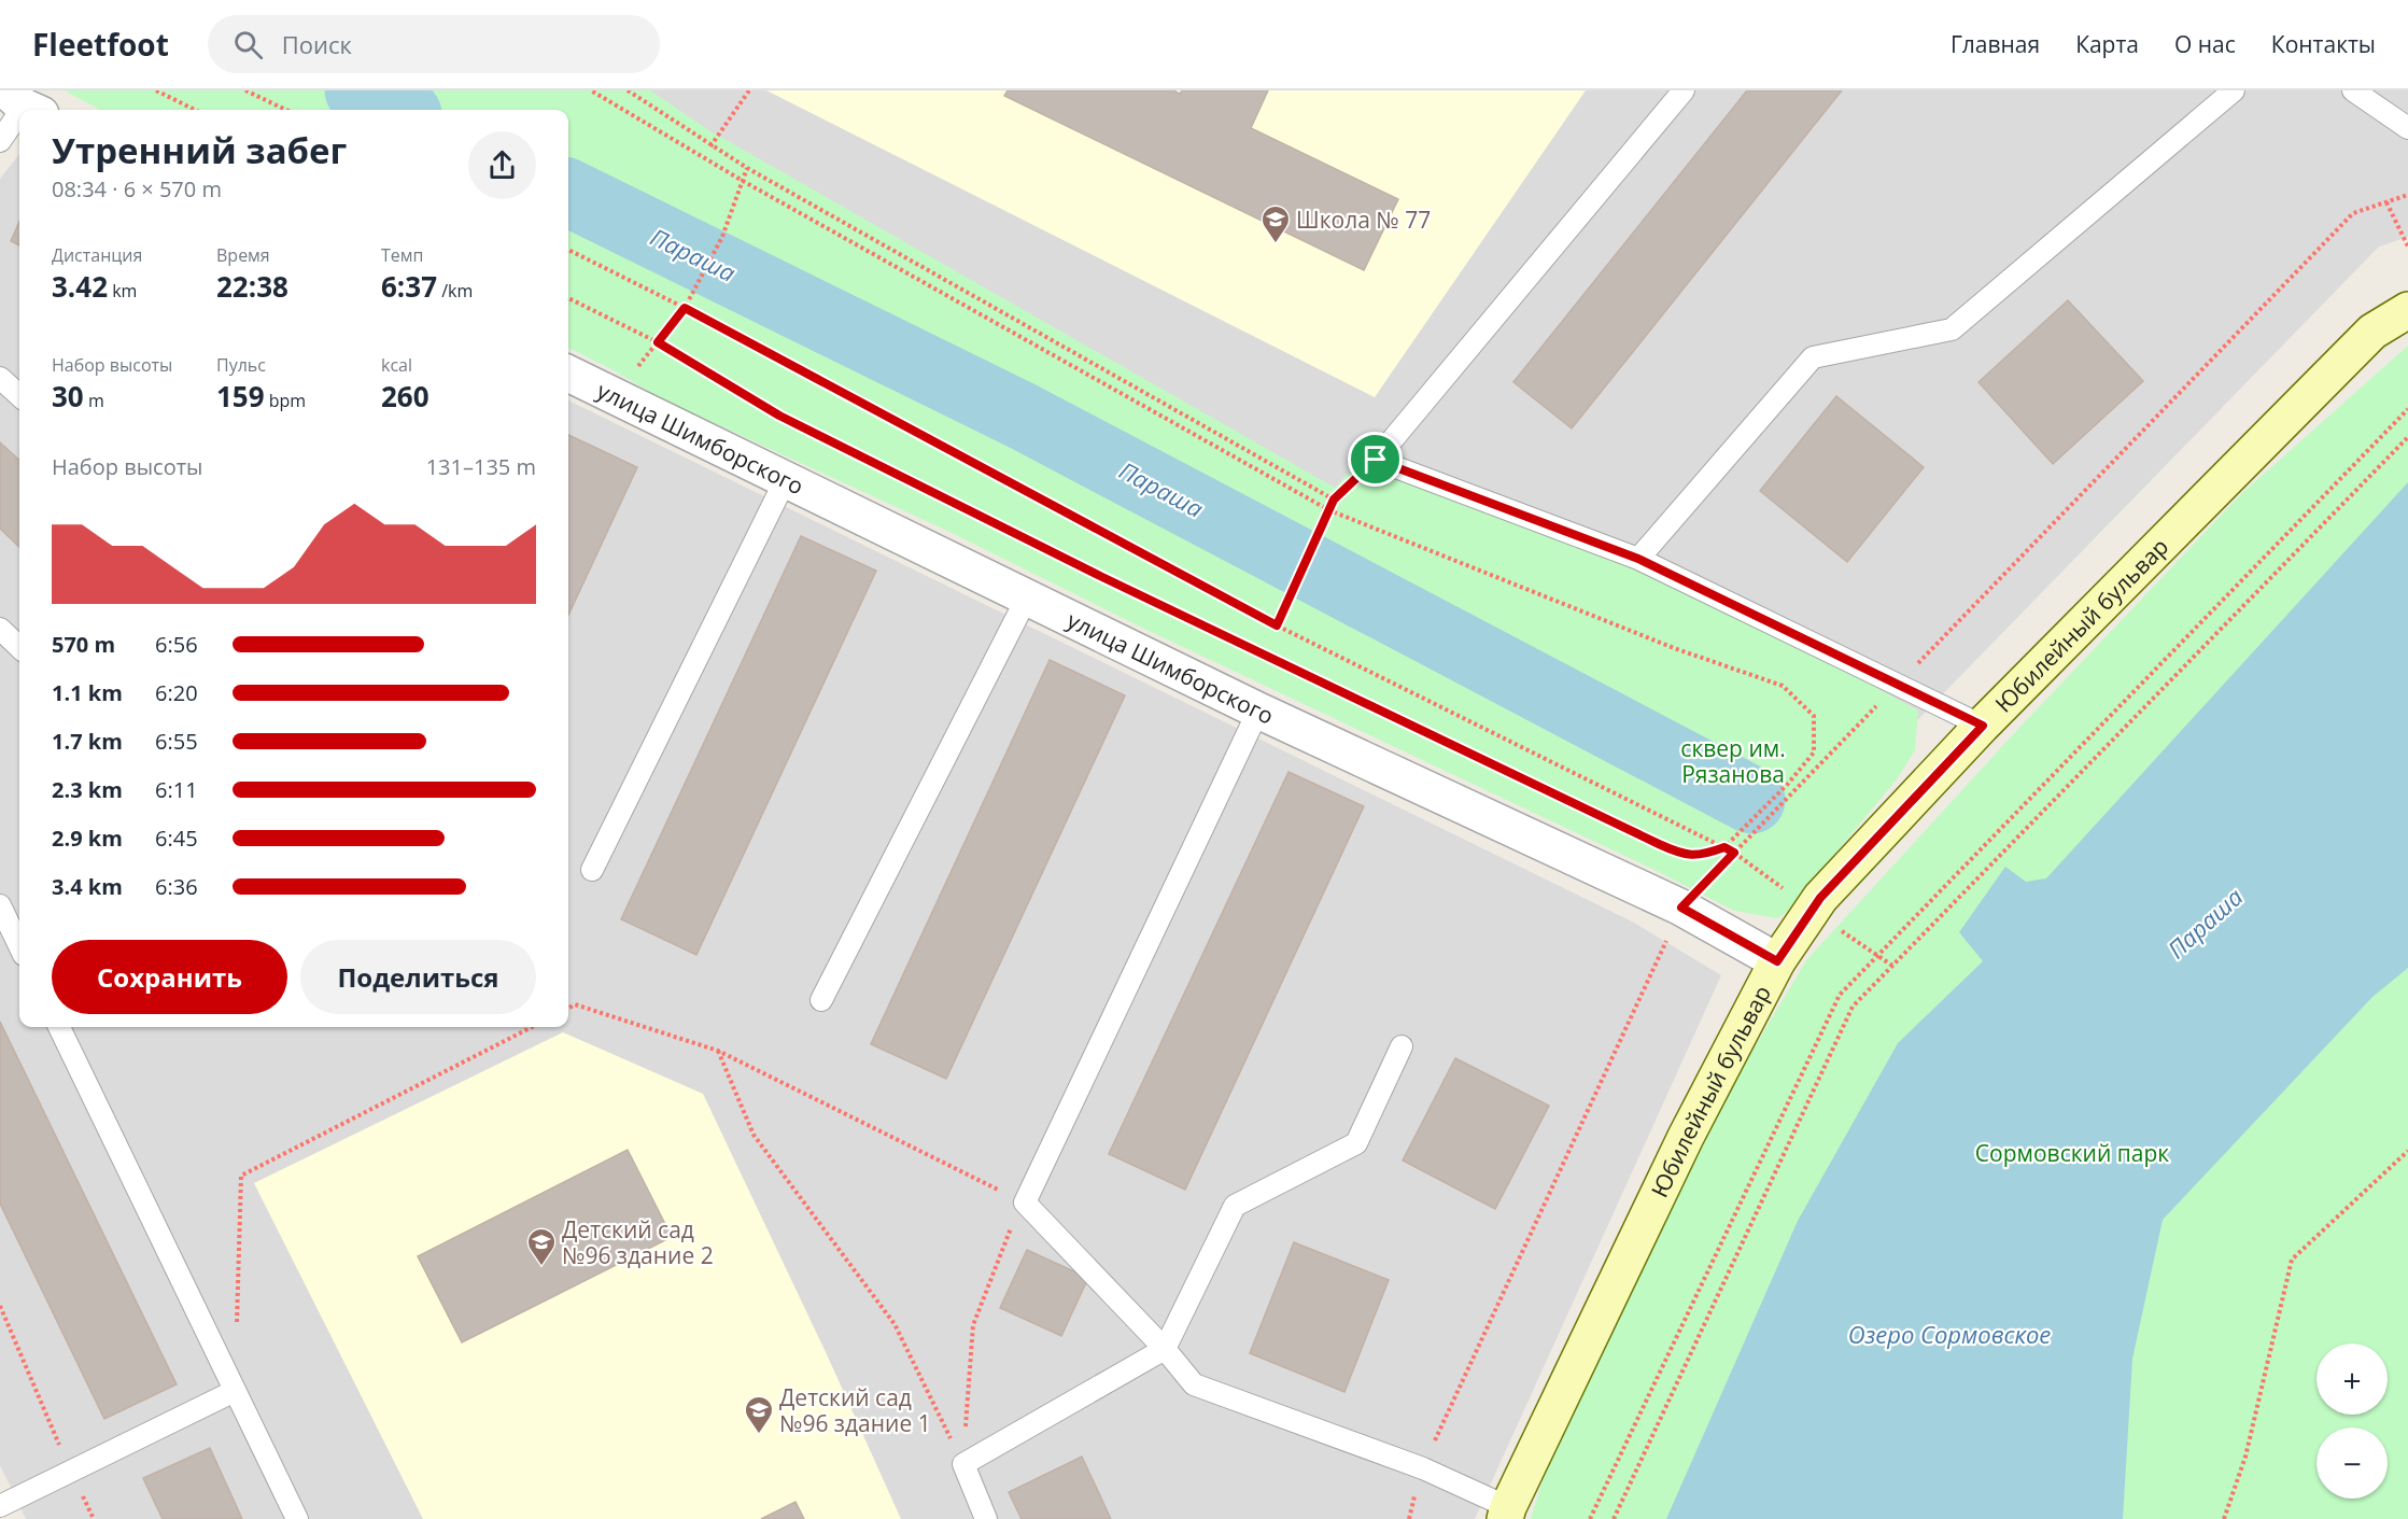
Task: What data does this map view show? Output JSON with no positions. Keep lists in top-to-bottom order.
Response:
{
  "streets": {
    "street": ["улица Шимборского", "Юбилейный бульвар"]
  },
  "crossings": [
    ["улица Шимборского", "Юбилейный бульвар"]
  ],
  "water": ["Параша", "Озеро Сормовское"],
  "parks": ["сквер им. Рязанова", "Сормовский парк"],
  "places": {
    "school or university": ["Школа № 77", "Детский сад №96 здание 2", "Детский сад №96 здание 1"]
  },
  "page": {
    "header": "Fleetfoot",
    "search": "Поиск",
    "nav": [
      "Главная",
      "Карта",
      "О нас",
      "Контакты"
    ],
    "heading": ["Утренний забег", "08:34 · 6 × 570 m"],
    "stats": [
      ["Дистанция", "3.42 km"],
      ["Время", "22:38"],
      ["Темп", "6:37 /km"],
      ["Набор высоты", "30 m"],
      ["Пульс", "159 bpm"],
      ["kcal", "260"]
    ],
    "chart": ["Набор высоты", "131–135 m"],
    "list": [
      {
        "name": "570 m",
        "note": "6:56"
      },
      {
        "name": "1.1 km",
        "note": "6:20"
      },
      {
        "name": "1.7 km",
        "note": "6:55"
      },
      {
        "name": "2.3 km",
        "note": "6:11"
      },
      {
        "name": "2.9 km",
        "note": "6:45"
      },
      {
        "name": "3.4 km",
        "note": "6:36"
      }
    ],
    "buttons": ["Сохранить", "Поделиться"],
    "map_buttons": ["+", "−"]
  }
}
